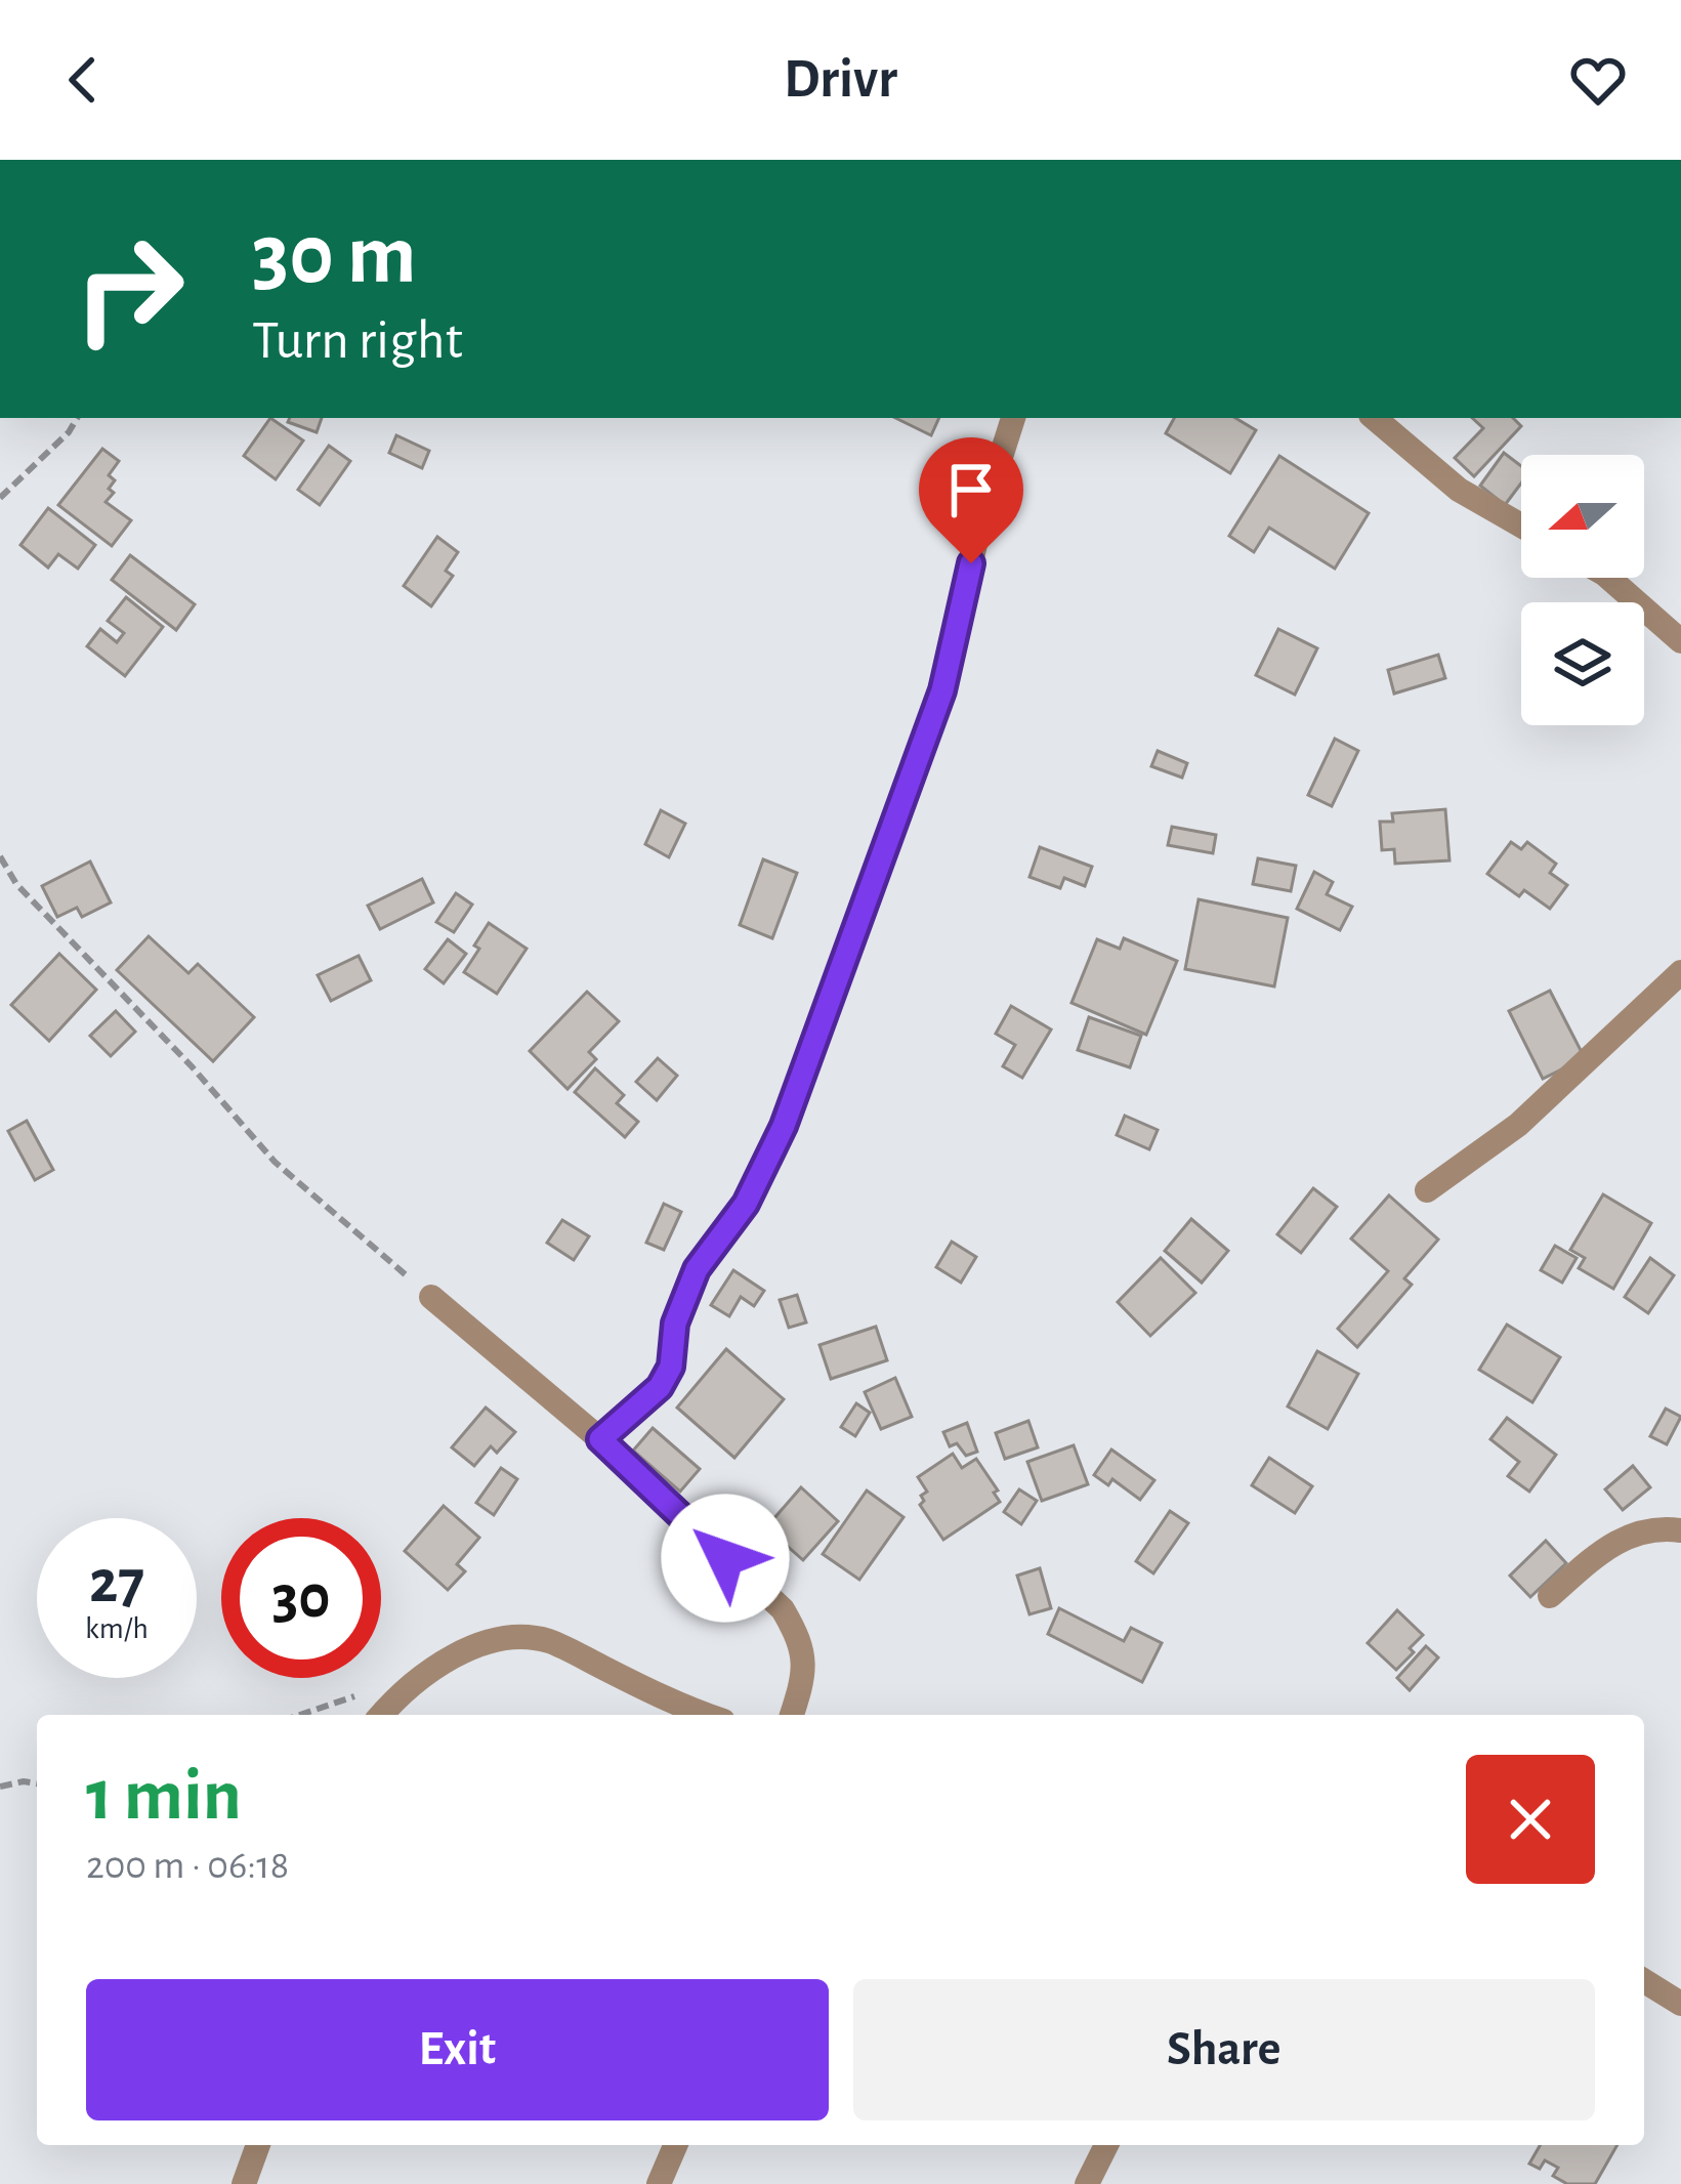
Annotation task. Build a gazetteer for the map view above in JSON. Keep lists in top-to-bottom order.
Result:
{
  "north": "left",
  "page": {
    "header": "Drivr",
    "turn": ["30 m", "Turn right"],
    "speed": "27 km/h",
    "limit": "30",
    "heading": ["1 min", "200 m · 06:18"],
    "buttons": ["Exit", "Share"]
  }
}
